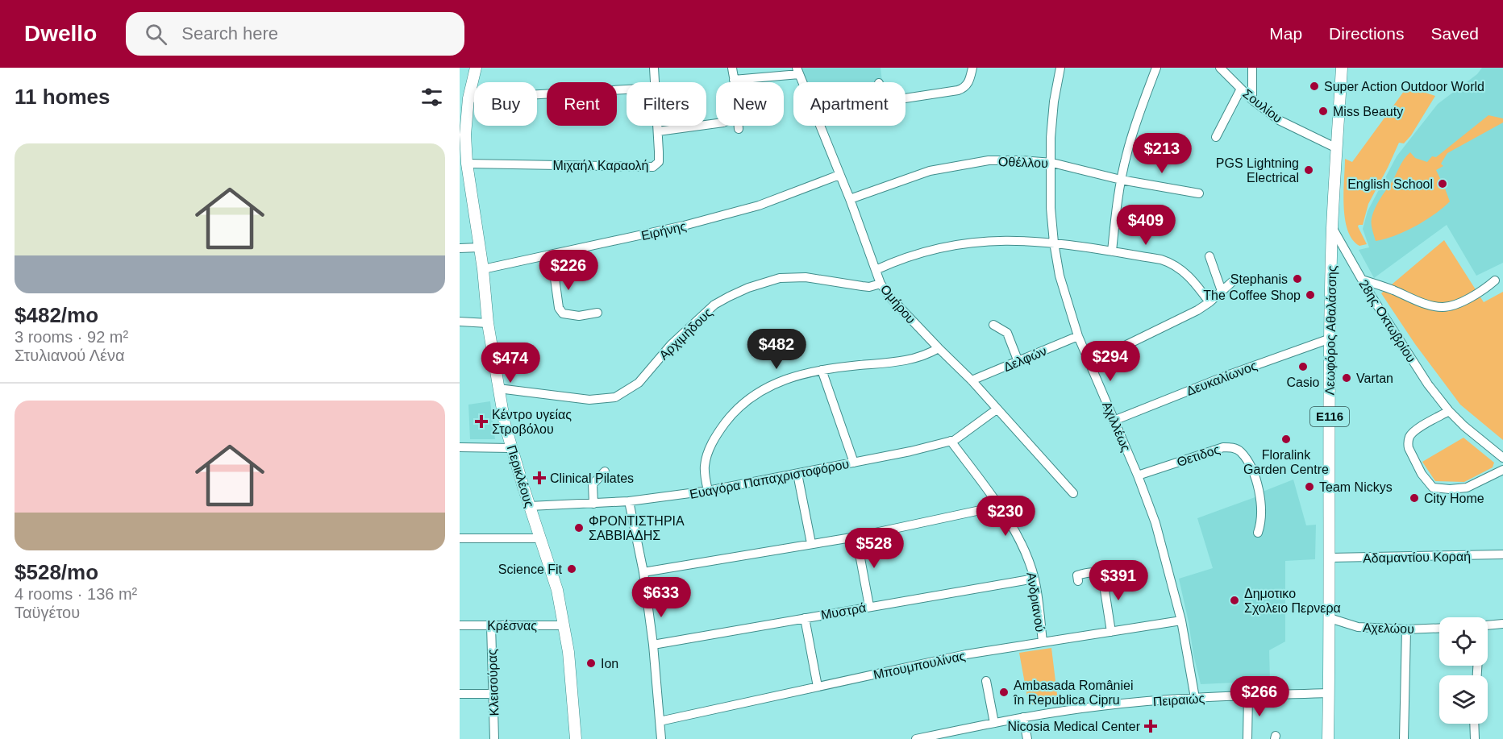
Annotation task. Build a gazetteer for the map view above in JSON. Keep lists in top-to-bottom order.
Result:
{
  "streets": {
    "main road": ["Λεωφόρος Αθαλάσσης", "E116", "Περικλέους"],
    "street": [
      "Σουλίου",
      "Οθέλλου",
      "Μιχαήλ Καραολή",
      "Ειρήνης",
      "Ομήρου",
      "28ης Οκτωβρίου",
      "Αρχιμήδους",
      "Δελφών",
      "Δευκαλίωνος",
      "Αχιλλέως",
      "Θετιδος",
      "Ευαγόρα Παπαχριστοφόρου",
      "Αδαμαντίου Κοραή",
      "Ανδριανού",
      "Μυστρά",
      "Κρέσνας",
      "Αχελώου",
      "Μπουμπουλίνας",
      "Κλεισούρας",
      "Πειραιώς"
    ]
  },
  "crossings": [
    ["Σουλίου", "Λεωφόρος Αθαλάσσης"],
    ["Οθέλλου", "Ομήρου"],
    ["Οθέλλου", "Αχιλλέως"],
    ["Μιχαήλ Καραολή", "Περικλέους"],
    ["Ειρήνης", "Ομήρου"],
    ["Ειρήνης", "Περικλέους"],
    ["Ομήρου", "Αρχιμήδους"],
    ["Ομήρου", "Δελφών"],
    ["Ομήρου", "Ευαγόρα Παπαχριστοφόρου"],
    ["28ης Οκτωβρίου", "Λεωφόρος Αθαλάσσης"],
    ["Λεωφόρος Αθαλάσσης", "Δευκαλίωνος"],
    ["Λεωφόρος Αθαλάσσης", "Αδαμαντίου Κοραή"],
    ["Λεωφόρος Αθαλάσσης", "Αχελώου"],
    ["Λεωφόρος Αθαλάσσης", "Πειραιώς"],
    ["Αρχιμήδους", "Περικλέους"],
    ["Δελφών", "Αχιλλέως"],
    ["Δευκαλίωνος", "Αχιλλέως"],
    ["Αχιλλέως", "Θετιδος"],
    ["Αχιλλέως", "Μπουμπουλίνας"],
    ["Αχιλλέως", "Πειραιώς"],
    ["Περικλέους", "Ευαγόρα Παπαχριστοφόρου"],
    ["Περικλέους", "Κρέσνας"],
    ["Ευαγόρα Παπαχριστοφόρου", "Ανδριανού"],
    ["Ανδριανού", "Μυστρά"],
    ["Ανδριανού", "Μπουμπουλίνας"],
    ["Κρέσνας", "Κλεισούρας"]
  ],
  "places": {
    "other": [
      "Super Action Outdoor World",
      "Miss Beauty",
      "PGS Lightning Electrical",
      "English School",
      "Stephanis",
      "The Coffee Shop",
      "Casio",
      "Vartan",
      "Floralink Garden Centre",
      "Team Nickys",
      "City Home",
      "ΦΡΟΝΤΙΣΤΗΡΙΑ ΣΑΒΒΙΑΔΗΣ",
      "Science Fit",
      "Δημοτικο Σχολειο Περνερα",
      "Ion",
      "Ambasada României în Republica Cipru"
    ],
    "health": ["Κέντρο υγείας Στροβόλου", "Clinical Pilates", "Nicosia Medical Center"]
  },
  "page": {
    "header": "Dwello",
    "search": "Search here",
    "nav": ["Map", "Directions", "Saved"],
    "heading": "11 homes",
    "chip": [
      "Buy",
      "Rent",
      "Filters",
      "New",
      "Apartment"
    ],
    "list": [
      {
        "name": "$482/mo",
        "note": "3 rooms · 92 m² · Στυλιανού Λένα"
      },
      {
        "name": "$528/mo",
        "note": "4 rooms · 136 m² · Ταϋγέτου"
      }
    ],
    "price": [
      "$213",
      "$409",
      "$226",
      "$482",
      "$294",
      "$474",
      "$230",
      "$528",
      "$391",
      "$633",
      "$266"
    ]
  }
}
